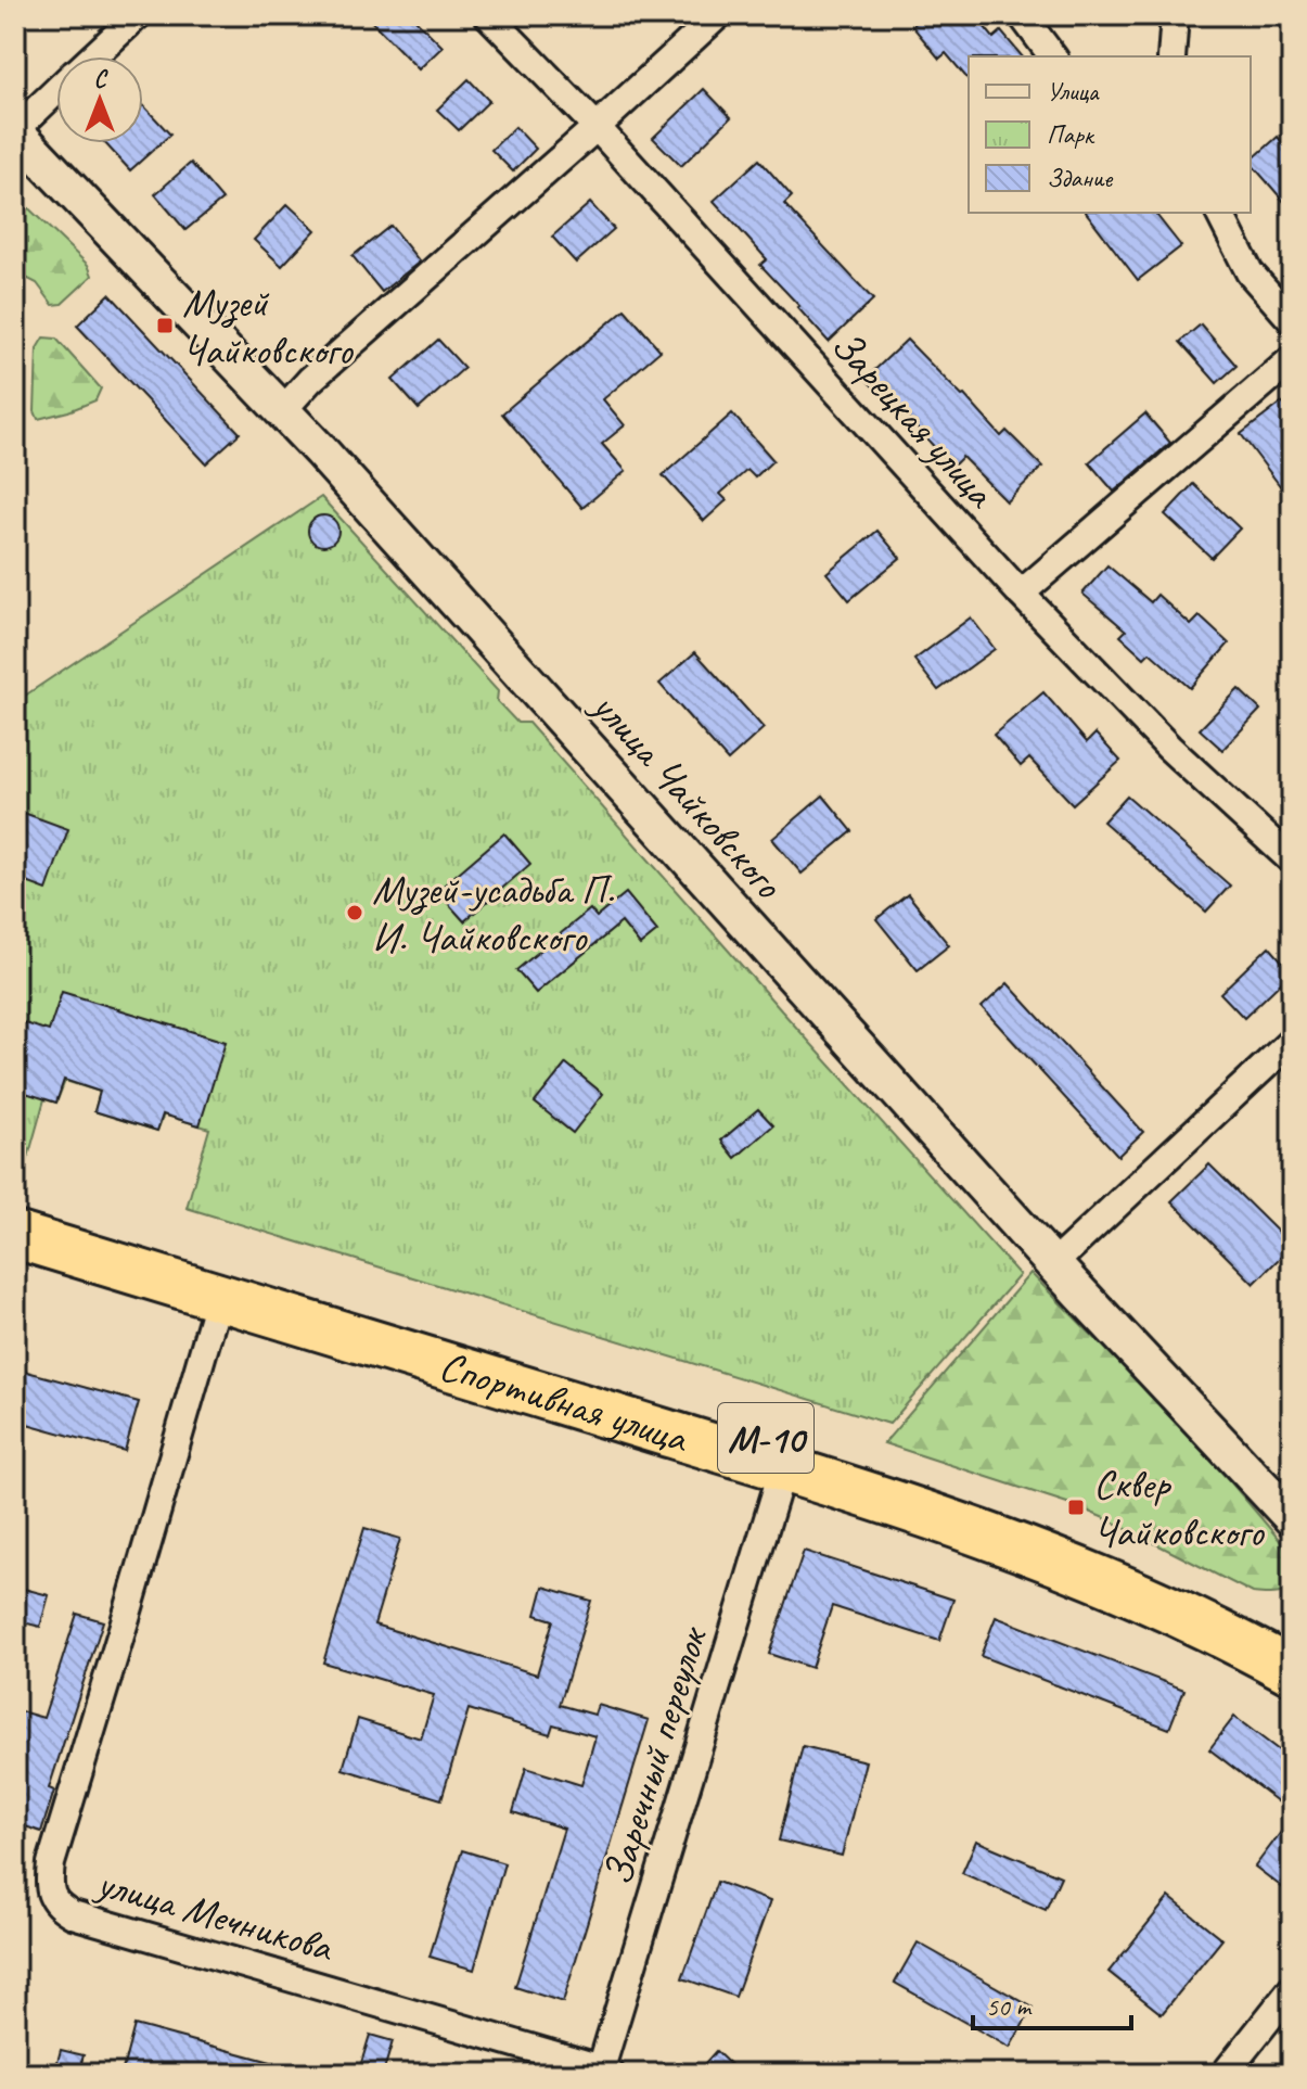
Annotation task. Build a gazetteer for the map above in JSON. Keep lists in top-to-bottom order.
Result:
{
  "streets": {
    "highway": ["Спортивная улица", "М-10"],
    "street": [
      "Зарецкая улица",
      "улица Чайковского",
      "Заречный переулок",
      "улица Мечникова"
    ]
  },
  "crossings": [
    ["Спортивная улица", "Заречный переулок"],
    ["Спортивная улица", "улица Мечникова"],
    ["Заречный переулок", "улица Мечникова"]
  ],
  "places": {
    "transit": ["Музей Чайковского", "Сквер Чайковского"],
    "other": ["Музей-усадьба П. И. Чайковского"]
  },
  "legend": ["Улица", "Парк", "Здание"],
  "scale_bar": "50 m",
  "north": "top"
}
